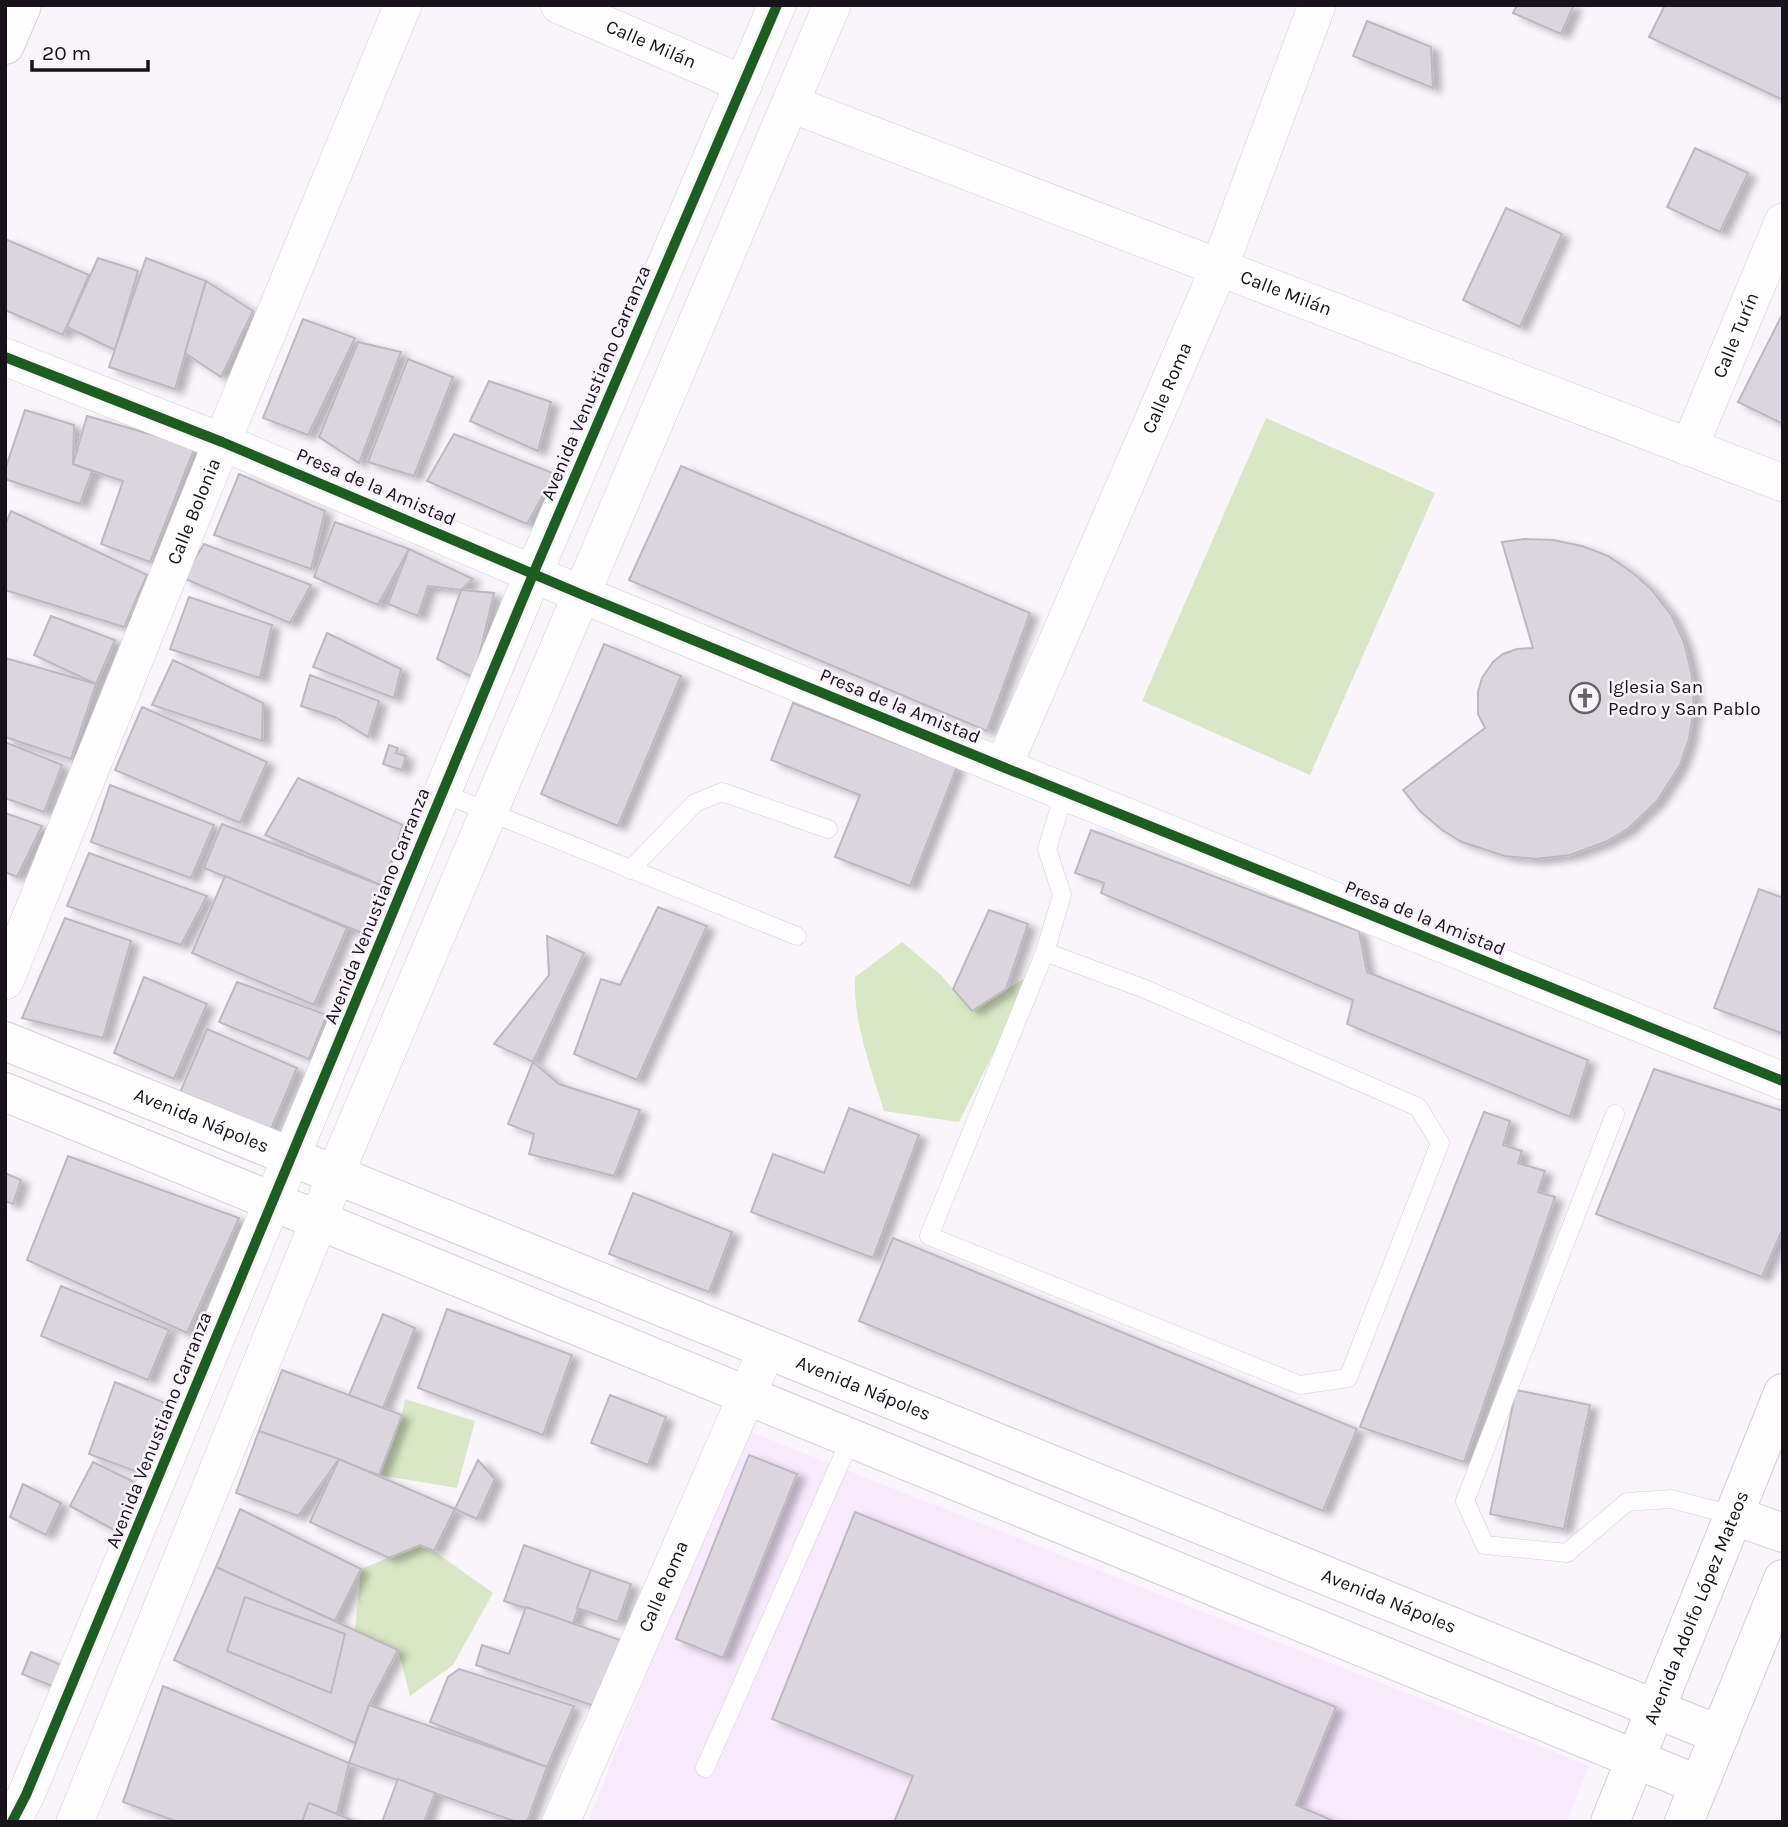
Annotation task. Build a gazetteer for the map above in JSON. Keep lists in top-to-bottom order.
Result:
{
  "streets": {
    "main road": ["Avenida Nápoles", "Avenida Adolfo López Mateos"],
    "street": [
      "Calle Milán",
      "Calle Turín",
      "Avenida Venustiano Carranza",
      "Calle Roma",
      "Presa de la Amistad",
      "Calle Bolonia"
    ]
  },
  "crossings": [
    ["Calle Milán", "Calle Turín"],
    ["Calle Milán", "Avenida Venustiano Carranza"],
    ["Calle Milán", "Calle Roma"],
    ["Avenida Venustiano Carranza", "Presa de la Amistad"],
    ["Avenida Venustiano Carranza", "Avenida Nápoles"],
    ["Calle Roma", "Presa de la Amistad"],
    ["Calle Roma", "Avenida Nápoles"],
    ["Presa de la Amistad", "Calle Bolonia"],
    ["Avenida Nápoles", "Avenida Adolfo López Mateos"]
  ],
  "places": {
    "church": ["Iglesia San Pedro y San Pablo"]
  },
  "scale_bar": "20 m"
}
